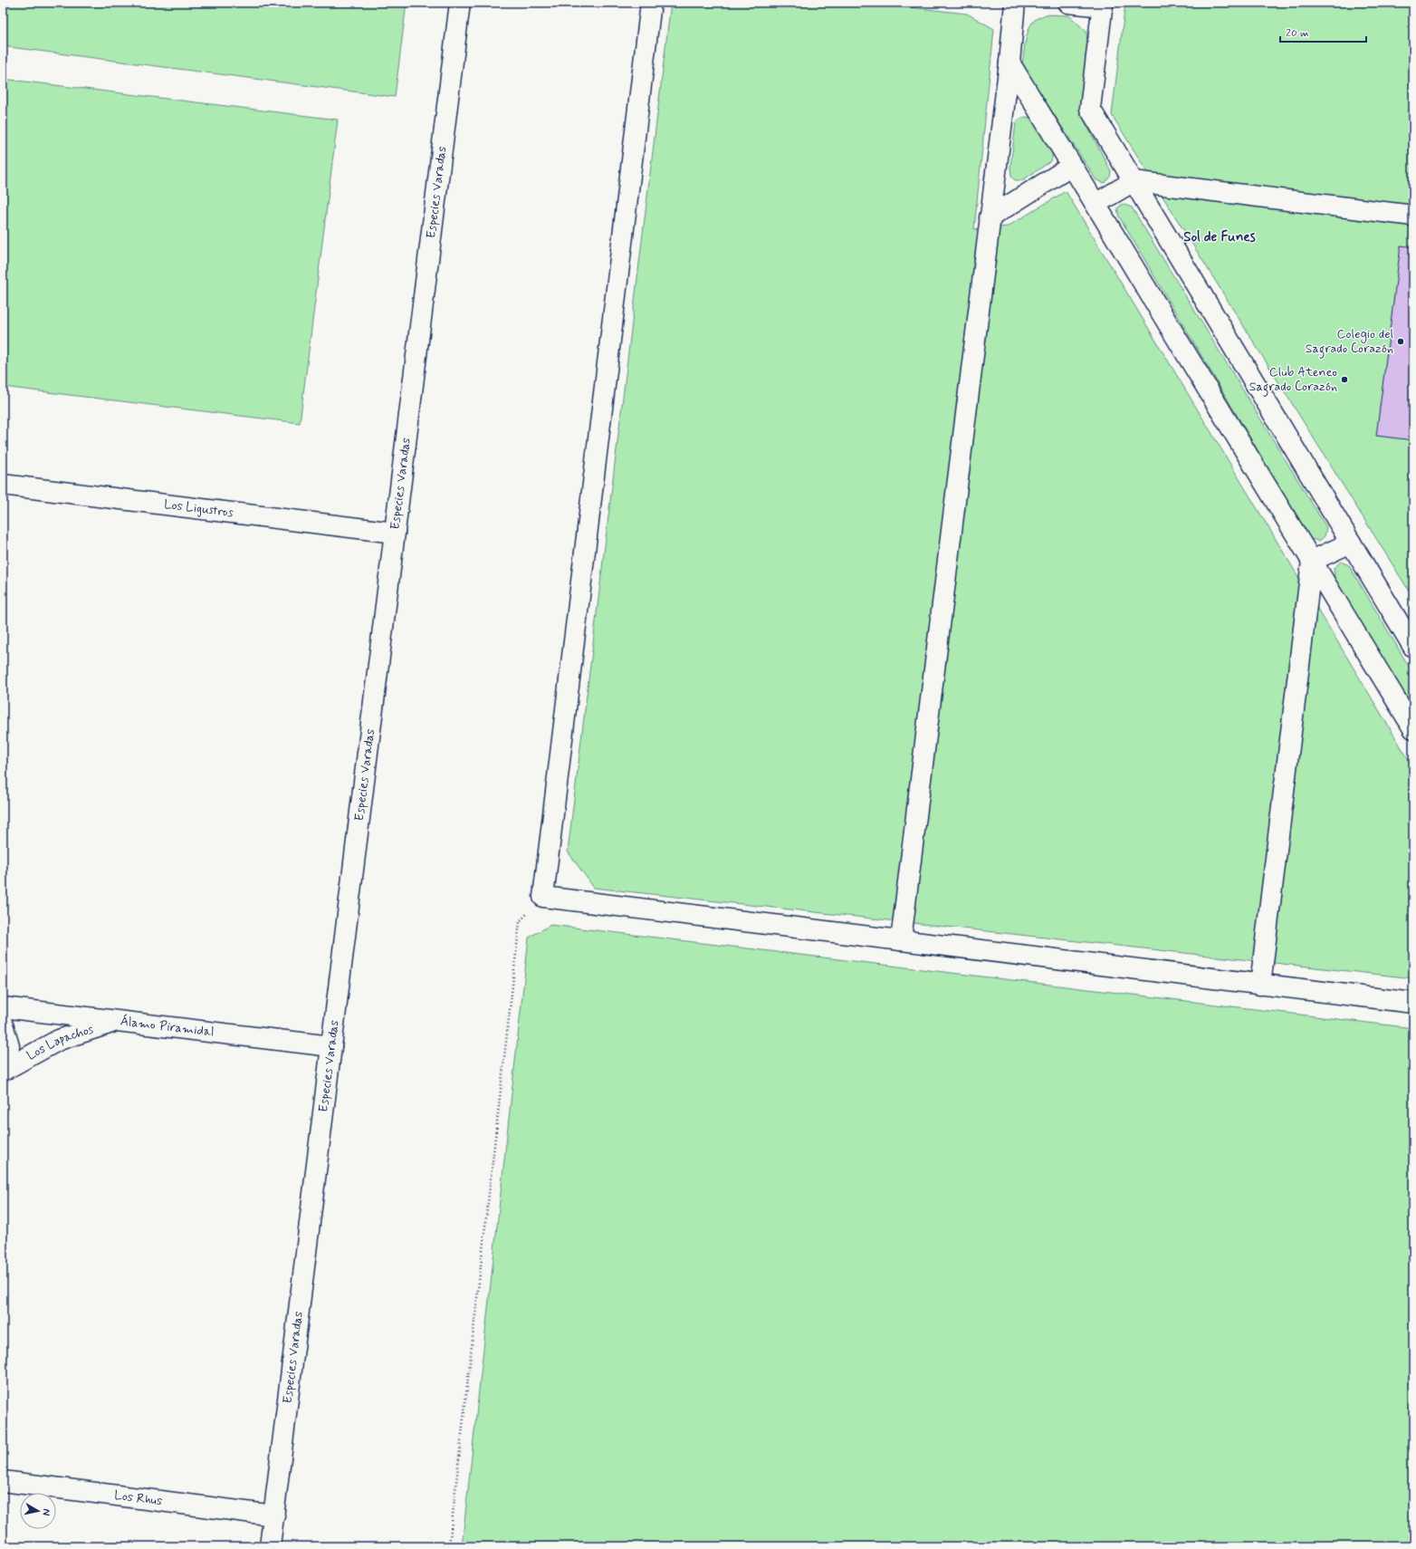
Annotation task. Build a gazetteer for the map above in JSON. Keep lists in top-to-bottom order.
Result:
{
  "streets": {
    "street": [
      "Especies Varadas",
      "Los Ligustros",
      "Álamo Piramidal",
      "Los Lapachos",
      "Los Rhus"
    ]
  },
  "crossings": [
    ["Especies Varadas", "Los Ligustros"],
    ["Especies Varadas", "Álamo Piramidal"],
    ["Especies Varadas", "Los Rhus"],
    ["Álamo Piramidal", "Los Lapachos"]
  ],
  "districts": ["Sol de Funes"],
  "places": ["Colegio del Sagrado Corazón", "Club Ateneo Sagrado Corazón"],
  "scale_bar": "20 m",
  "north": "right"
}
